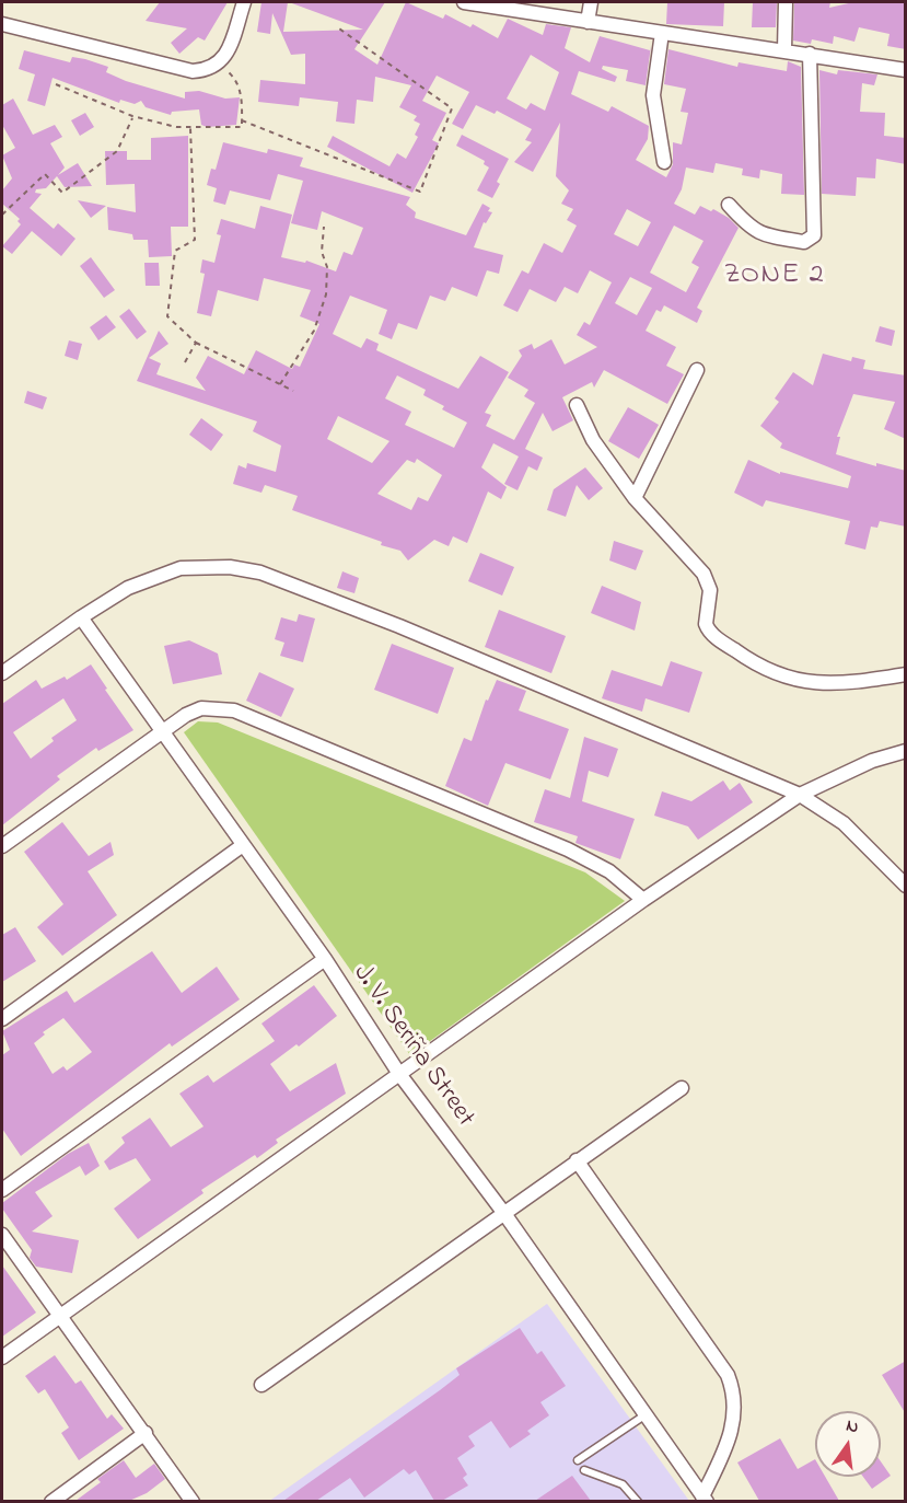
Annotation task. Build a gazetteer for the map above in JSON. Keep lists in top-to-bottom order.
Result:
{
  "streets": {
    "street": ["J. V. Seriña Street"]
  },
  "districts": ["ZONE 2"],
  "north": "top"
}
